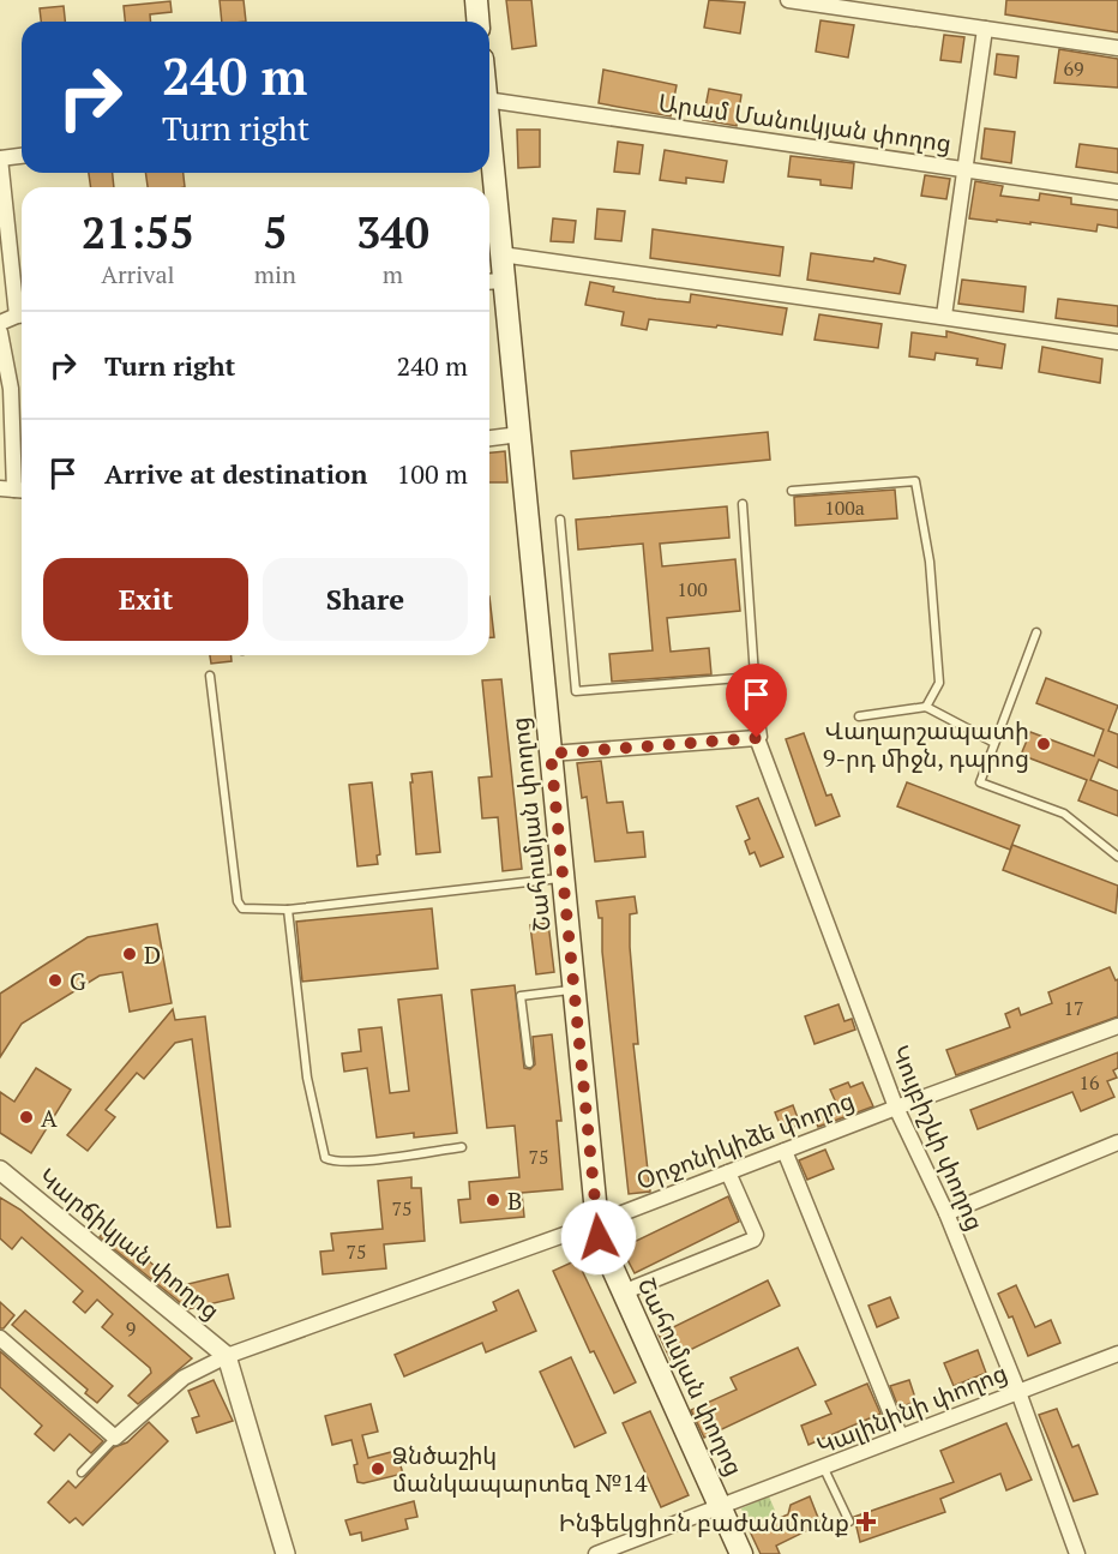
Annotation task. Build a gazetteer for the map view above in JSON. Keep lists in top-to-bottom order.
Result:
{
  "streets": {
    "main road": ["Շահումյան փողոց"],
    "street": [
      "Արամ Մանուկյան փողոց",
      "Կույբիշևի փողոց",
      "Օրջոնիկիձե փողոց",
      "Կարճիկյան փողոց",
      "Կալինինի փողոց"
    ]
  },
  "crossings": [
    ["Շահումյան փողոց", "Օրջոնիկիձե փողոց"],
    ["Շահումյան փողոց", "Կալինինի փողոց"],
    ["Կույբիշևի փողոց", "Օրջոնիկիձե փողոց"],
    ["Կույբիշևի փողոց", "Կալինինի փողոց"],
    ["Օրջոնիկիձե փողոց", "Կարճիկյան փողոց"]
  ],
  "places": {
    "other": [
      "Վաղարշապատի 9-րդ միջն, դպրոց",
      "D",
      "G",
      "A",
      "B",
      "Ձնծաշիկ մանկապարտեզ №14"
    ],
    "health": ["Ինֆեկցիոն բաժանմունք"]
  },
  "house_numbers": [
    "69",
    "100a",
    "100",
    "17",
    "16",
    "75",
    "75",
    "75",
    "9"
  ],
  "page": {
    "turn": ["240 m", "Turn right"],
    "eta": [
      "21:55",
      "Arrival",
      "5",
      "min",
      "340",
      "m"
    ],
    "list": [
      {
        "name": "Turn right",
        "value": "240 m"
      },
      {
        "name": "Arrive at destination",
        "value": "100 m"
      }
    ],
    "buttons": ["Exit", "Share"]
  }
}
